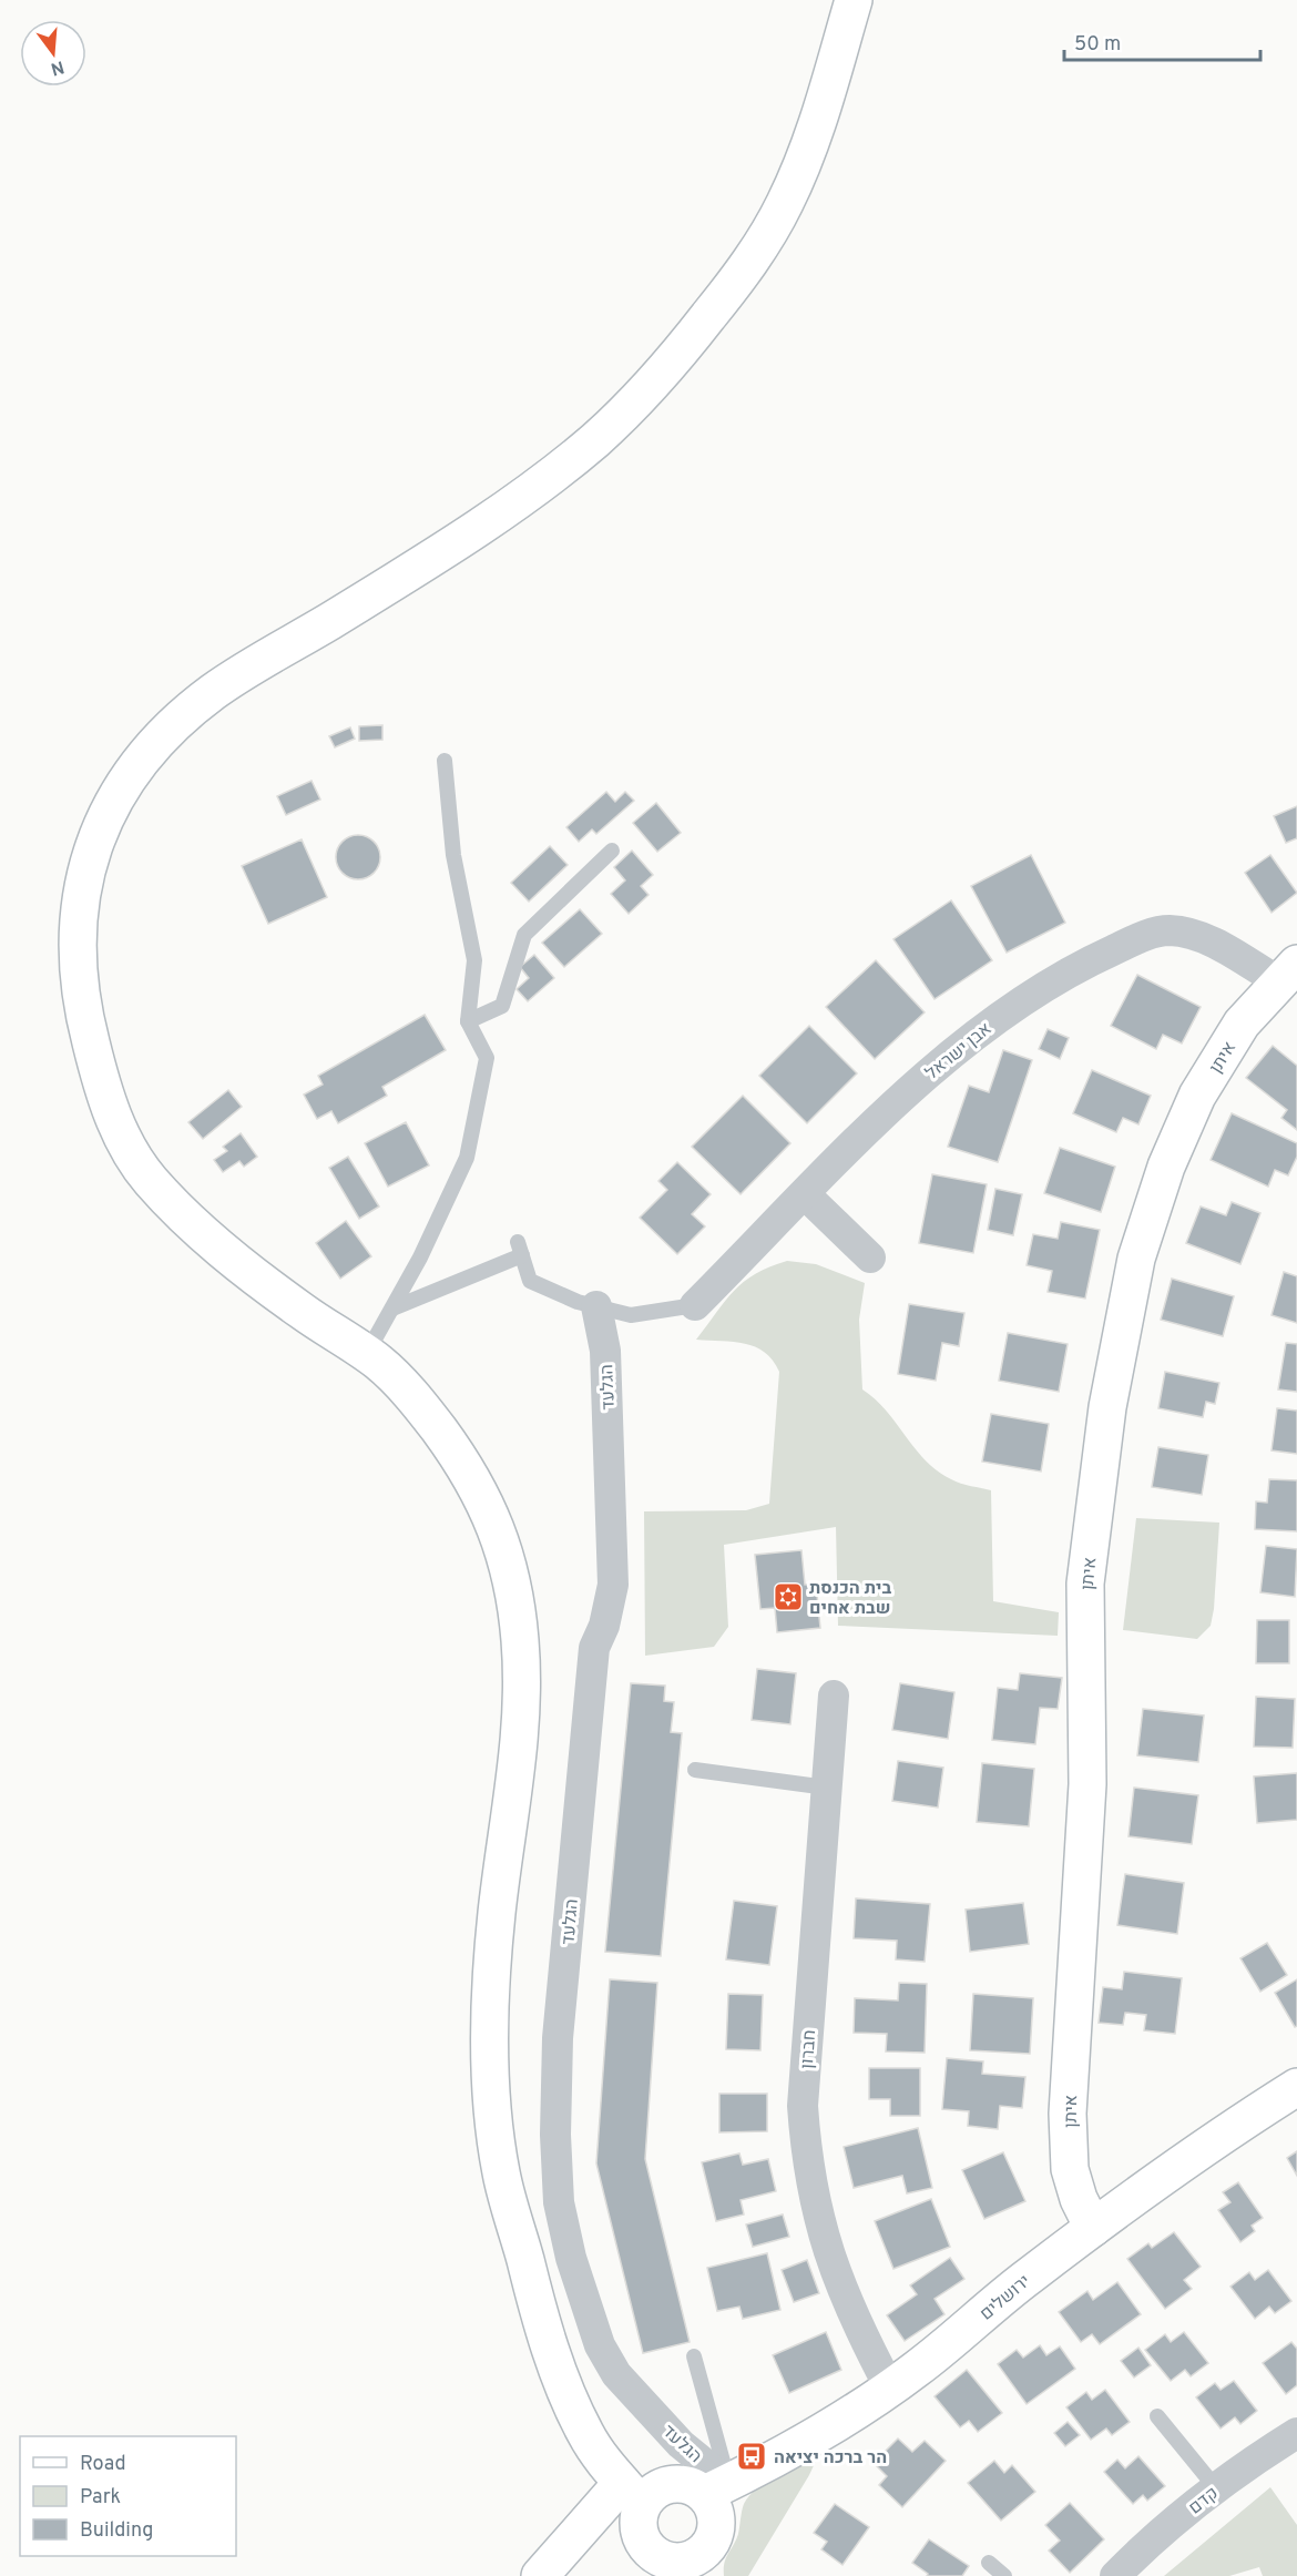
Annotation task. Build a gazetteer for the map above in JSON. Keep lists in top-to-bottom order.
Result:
{
  "streets": {
    "street": [
      "אבן ישראל",
      "איתן",
      "הגלעד",
      "חברון",
      "ירושלים",
      "קדם"
    ]
  },
  "crossings": [
    ["אבן ישראל", "איתן"],
    ["איתן", "ירושלים"],
    ["הגלעד", "ירושלים"],
    ["חברון", "ירושלים"]
  ],
  "places": {
    "synagogue": ["בית הכנסת שבת אחים"],
    "bus stop": ["הר ברכה יציאה"]
  },
  "legend": ["Road", "Park", "Building"],
  "scale_bar": "50 m",
  "north": "bottom"
}
